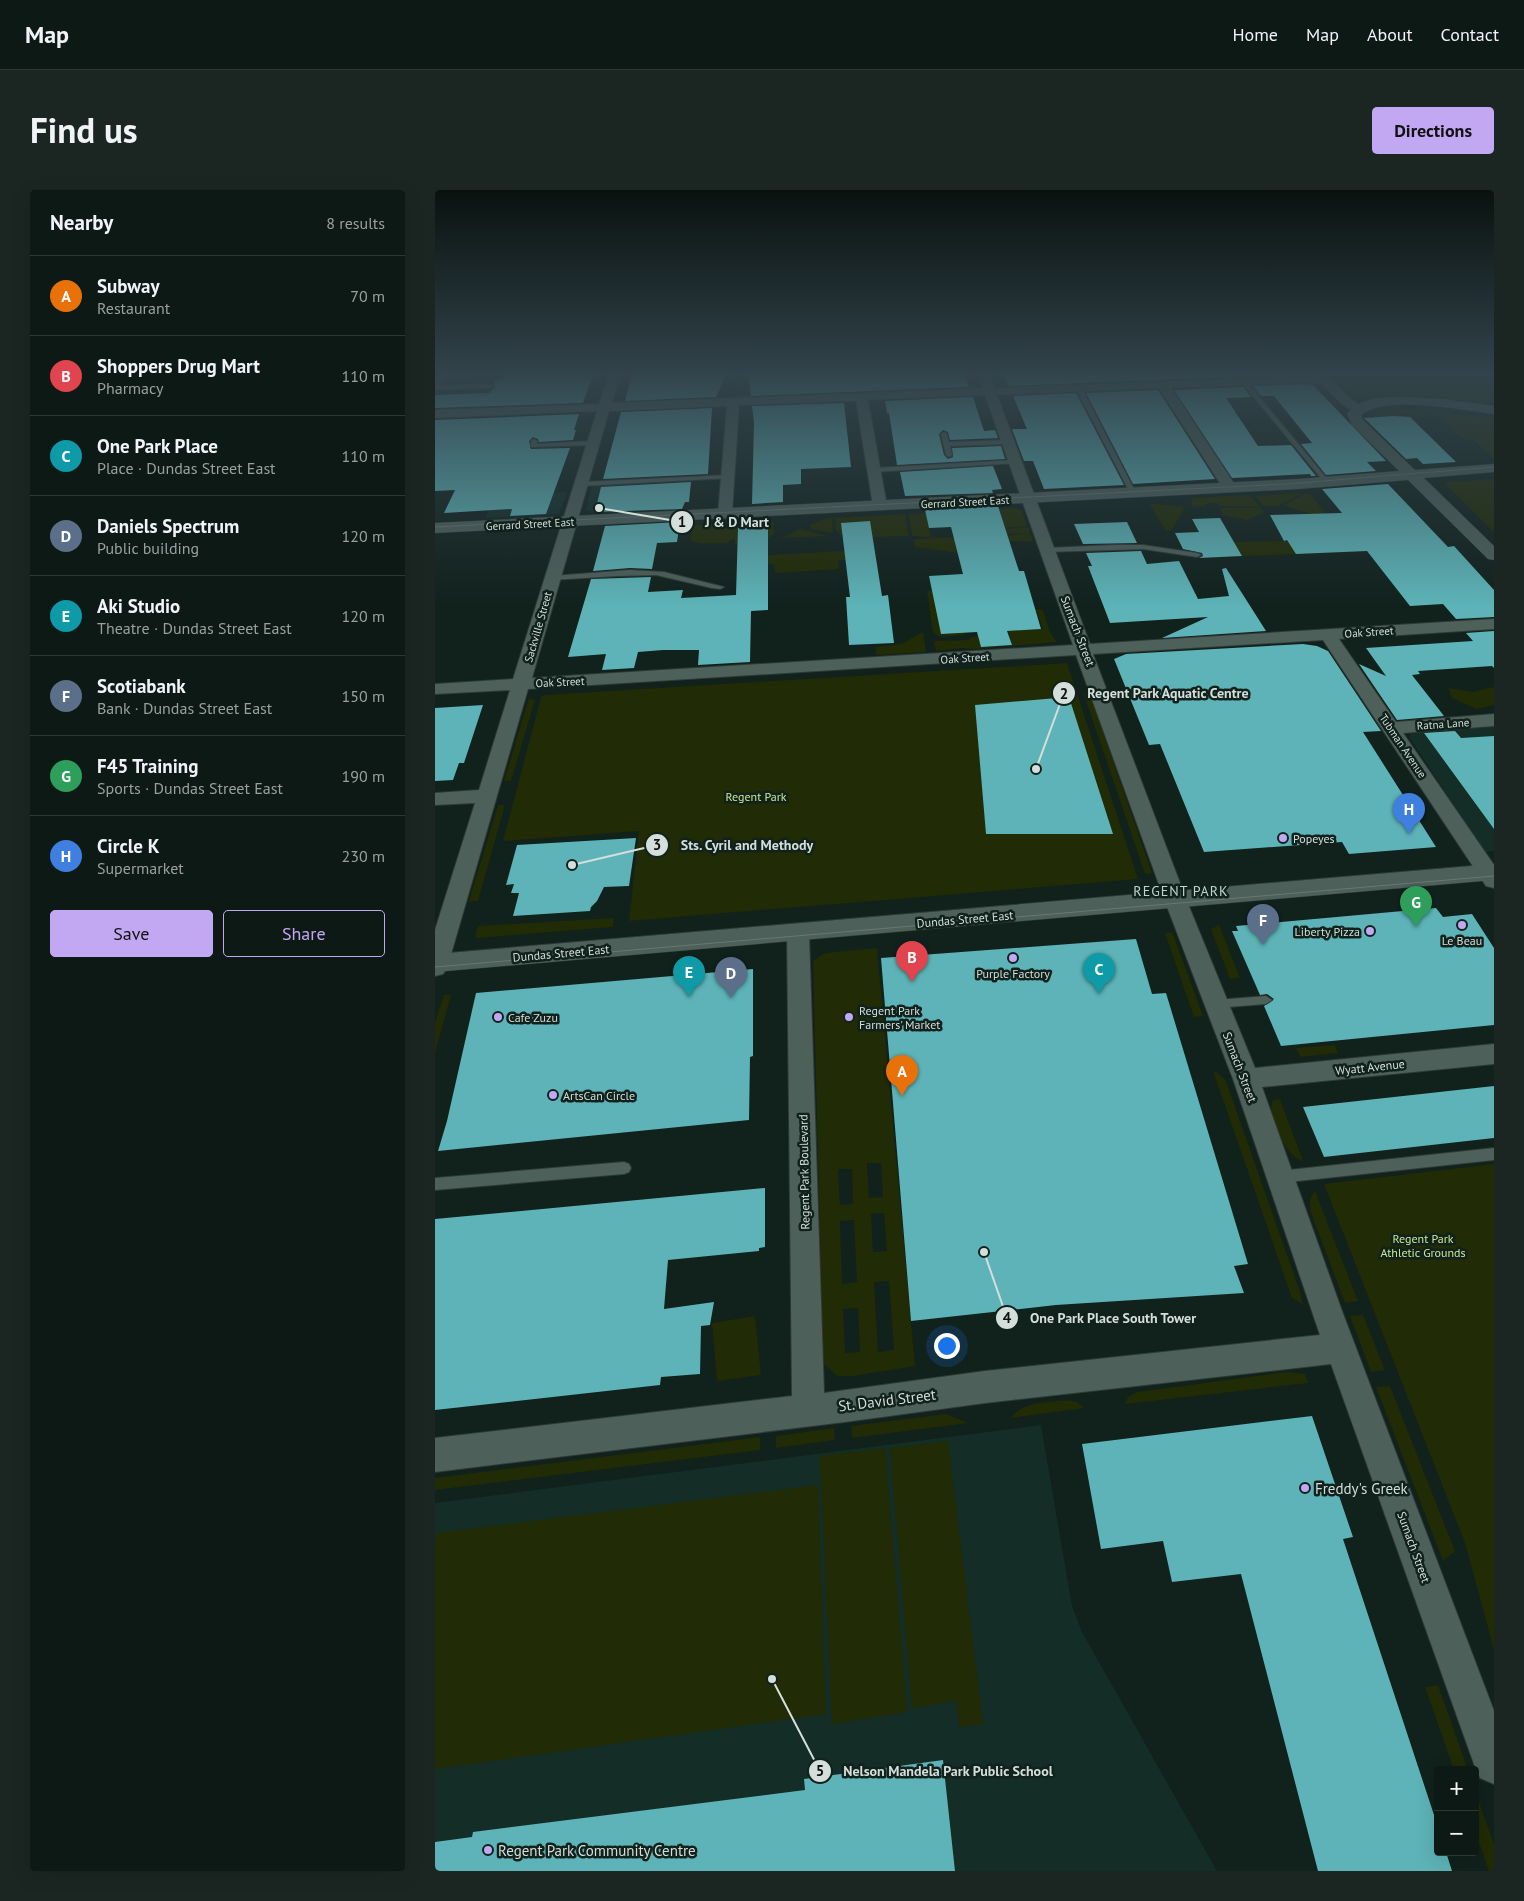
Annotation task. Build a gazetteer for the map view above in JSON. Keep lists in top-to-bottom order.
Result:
{
  "streets": {
    "main road": ["Gerrard Street East", "Dundas Street East"],
    "street": [
      "Sackville Street",
      "Sumach Street",
      "Oak Street",
      "Ratna Lane",
      "Tubman Avenue",
      "Wyatt Avenue",
      "Regent Park Boulevard",
      "St. David Street"
    ]
  },
  "crossings": [
    ["Gerrard Street East", "Sackville Street"],
    ["Gerrard Street East", "Sumach Street"],
    ["Sackville Street", "Oak Street"],
    ["Sackville Street", "Dundas Street East"],
    ["Sumach Street", "Oak Street"],
    ["Sumach Street", "Dundas Street East"],
    ["Sumach Street", "Wyatt Avenue"],
    ["Sumach Street", "St. David Street"],
    ["Oak Street", "Tubman Avenue"],
    ["Ratna Lane", "Tubman Avenue"],
    ["Tubman Avenue", "Dundas Street East"],
    ["Dundas Street East", "Regent Park Boulevard"],
    ["Regent Park Boulevard", "St. David Street"]
  ],
  "districts": ["REGENT PARK"],
  "parks": ["Regent Park", "Regent Park Athletic Grounds"],
  "places": [
    "J & D Mart",
    "Regent Park Aquatic Centre",
    "Popeyes",
    "Sts. Cyril and Methody",
    "Le Beau",
    "Liberty Pizza",
    "Purple Factory",
    "Cafe Zuzu",
    "Regent Park Farmers' Market",
    "ArtsCan Circle",
    "One Park Place South Tower",
    "Freddy's Greek",
    "Nelson Mandela Park Public School",
    "Regent Park Community Centre"
  ],
  "page": {
    "header": "Map",
    "nav": [
      "Home",
      "Map",
      "About",
      "Contact"
    ],
    "title": "Find us",
    "buttons": [
      "Directions",
      ["Save", "Share"]
    ],
    "heading": ["Nearby", "8 results"],
    "list": [
      {
        "mark": "A",
        "name": "Subway",
        "note": "Restaurant",
        "value": "70 m"
      },
      {
        "mark": "B",
        "name": "Shoppers Drug Mart",
        "note": "Pharmacy",
        "value": "110 m"
      },
      {
        "mark": "C",
        "name": "One Park Place",
        "note": "Place · Dundas Street East",
        "value": "110 m"
      },
      {
        "mark": "D",
        "name": "Daniels Spectrum",
        "note": "Public building",
        "value": "120 m"
      },
      {
        "mark": "E",
        "name": "Aki Studio",
        "note": "Theatre · Dundas Street East",
        "value": "120 m"
      },
      {
        "mark": "F",
        "name": "Scotiabank",
        "note": "Bank · Dundas Street East",
        "value": "150 m"
      },
      {
        "mark": "G",
        "name": "F45 Training",
        "note": "Sports · Dundas Street East",
        "value": "190 m"
      },
      {
        "mark": "H",
        "name": "Circle K",
        "note": "Supermarket",
        "value": "230 m"
      }
    ],
    "pins": [
      "H",
      "G",
      "F",
      "B",
      "C",
      "E",
      "D",
      "A"
    ],
    "map_buttons": ["+", "−"]
  }
}
